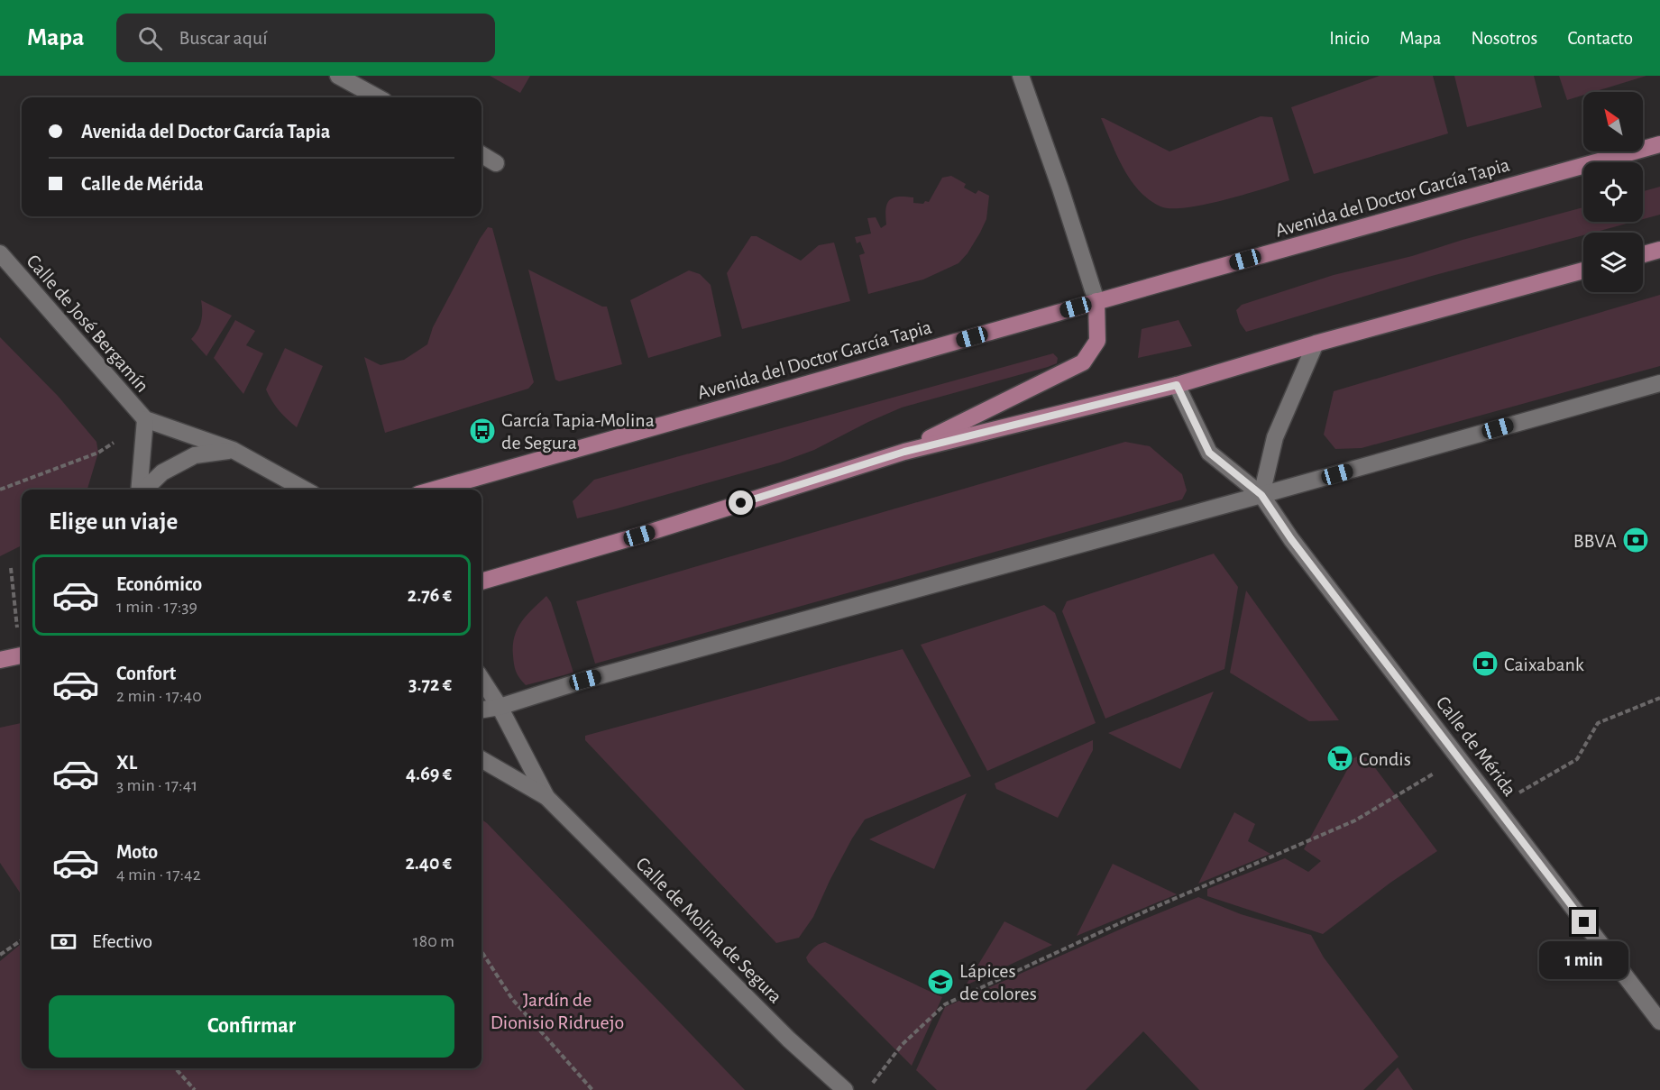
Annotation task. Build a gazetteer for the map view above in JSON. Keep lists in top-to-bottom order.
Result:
{
  "streets": {
    "main road": ["Avenida del Doctor García Tapia"],
    "street": ["Calle de José Bergamín", "Calle de Mérida", "Calle de Molina de Segura"]
  },
  "parks": ["Jardín de Dionisio Ridruejo"],
  "places": {
    "bus stop": ["García Tapia-Molina de Segura"],
    "bank": ["BBVA", "Caixabank"],
    "supermarket": ["Condis"],
    "school or university": ["Lápices de colores"]
  },
  "north": "top left",
  "page": {
    "header": "Mapa",
    "search": "Buscar aquí",
    "nav": [
      "Inicio",
      "Mapa",
      "Nosotros",
      "Contacto"
    ],
    "banner": ["Avenida del Doctor García Tapia", "Calle de Mérida"],
    "heading": "Elige un viaje",
    "list": [
      {
        "name": "Económico",
        "note": "1 min · 17:39",
        "value": "2.76 €"
      },
      {
        "name": "Confort",
        "note": "2 min · 17:40",
        "value": "3.72 €"
      },
      {
        "name": "XL",
        "note": "3 min · 17:41",
        "value": "4.69 €"
      },
      {
        "name": "Moto",
        "note": "4 min · 17:42",
        "value": "2.40 €"
      }
    ],
    "pay": ["Efectivo", "180 m"],
    "bubble": "1 min",
    "buttons": "Confirmar"
  }
}
